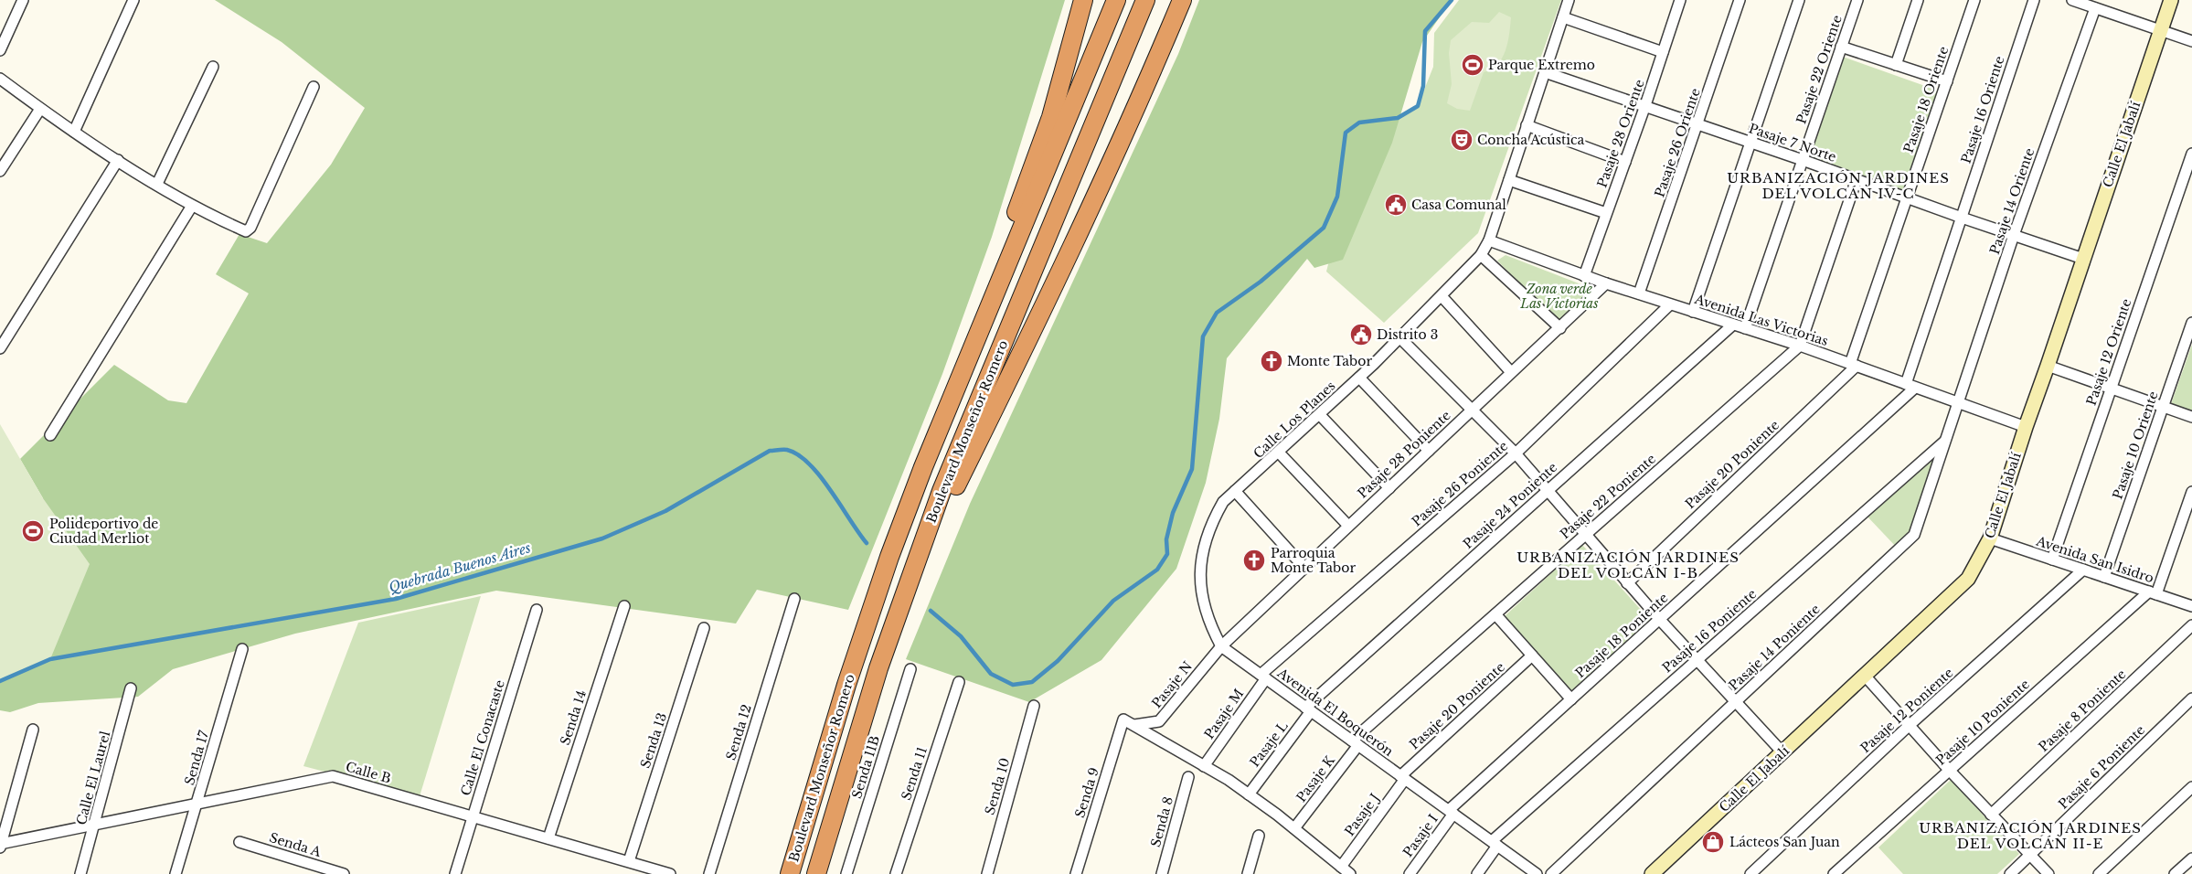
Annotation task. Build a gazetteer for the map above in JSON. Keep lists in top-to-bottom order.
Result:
{
  "streets": {
    "highway": ["Boulevard Monseñor Romero"],
    "main road": ["Calle El Jabalí"],
    "street": [
      "Pasaje 22 Oriente",
      "Pasaje 18 Oriente",
      "Pasaje 16 Oriente",
      "Pasaje 28 Oriente",
      "Pasaje 26 Oriente",
      "Pasaje 7 Norte",
      "Pasaje 14 Oriente",
      "Avenida Las Victorias",
      "Pasaje 12 Oriente",
      "Calle Los Planes",
      "Pasaje 10 Oriente",
      "Pasaje 28 Poniente",
      "Pasaje 20 Poniente",
      "Pasaje 26 Poniente",
      "Pasaje 22 Poniente",
      "Pasaje 24 Poniente",
      "Avenida San Isidro",
      "Pasaje 16 Poniente",
      "Pasaje 18 Poniente",
      "Pasaje 14 Poniente",
      "Pasaje N",
      "Pasaje 12 Poniente",
      "Pasaje 8 Poniente",
      "Avenida El Boquerón",
      "Pasaje M",
      "Senda 14",
      "Pasaje 10 Poniente",
      "Senda 12",
      "Calle El Conacaste",
      "Senda 13",
      "Pasaje L",
      "Senda 17",
      "Senda 11B",
      "Pasaje 6 Poniente",
      "Calle B",
      "Senda 11",
      "Calle El Laurel",
      "Pasaje K",
      "Senda 10",
      "Senda 9",
      "Pasaje J",
      "Senda 8",
      "Pasaje I",
      "Senda A"
    ]
  },
  "crossings": [
    ["Pasaje 22 Oriente", "Pasaje 7 Norte"],
    ["Pasaje 22 Oriente", "Avenida Las Victorias"],
    ["Pasaje 18 Oriente", "Pasaje 7 Norte"],
    ["Pasaje 18 Oriente", "Avenida Las Victorias"],
    ["Pasaje 18 Oriente", "Pasaje 20 Poniente"],
    ["Pasaje 16 Oriente", "Pasaje 7 Norte"],
    ["Pasaje 16 Oriente", "Avenida Las Victorias"],
    ["Pasaje 16 Oriente", "Pasaje 18 Poniente"],
    ["Pasaje 28 Oriente", "Pasaje 7 Norte"],
    ["Pasaje 28 Oriente", "Avenida Las Victorias"],
    ["Pasaje 26 Oriente", "Pasaje 7 Norte"],
    ["Pasaje 26 Oriente", "Avenida Las Victorias"],
    ["Pasaje 7 Norte", "Calle El Jabalí"],
    ["Pasaje 7 Norte", "Pasaje 14 Oriente"],
    ["Pasaje 7 Norte", "Calle Los Planes"],
    ["Calle El Jabalí", "Avenida Las Victorias"],
    ["Calle El Jabalí", "Avenida San Isidro"],
    ["Pasaje 14 Oriente", "Avenida Las Victorias"],
    ["Pasaje 14 Oriente", "Pasaje 14 Poniente"],
    ["Avenida Las Victorias", "Calle Los Planes"],
    ["Avenida Las Victorias", "Pasaje 28 Poniente"],
    ["Avenida Las Victorias", "Pasaje 20 Poniente"],
    ["Avenida Las Victorias", "Pasaje 26 Poniente"],
    ["Avenida Las Victorias", "Pasaje 22 Poniente"],
    ["Avenida Las Victorias", "Pasaje 24 Poniente"],
    ["Avenida Las Victorias", "Pasaje 18 Poniente"],
    ["Avenida Las Victorias", "Pasaje 14 Poniente"],
    ["Pasaje 12 Oriente", "Avenida San Isidro"],
    ["Calle Los Planes", "Avenida El Boquerón"],
    ["Pasaje 10 Oriente", "Avenida San Isidro"],
    ["Pasaje 28 Poniente", "Pasaje N"],
    ["Pasaje 28 Poniente", "Avenida El Boquerón"],
    ["Pasaje 20 Poniente", "Avenida El Boquerón"],
    ["Pasaje 20 Poniente", "Pasaje J"],
    ["Pasaje 26 Poniente", "Avenida El Boquerón"],
    ["Pasaje 26 Poniente", "Pasaje M"],
    ["Pasaje 22 Poniente", "Avenida El Boquerón"],
    ["Pasaje 22 Poniente", "Pasaje K"],
    ["Pasaje 24 Poniente", "Avenida El Boquerón"],
    ["Pasaje 24 Poniente", "Pasaje L"],
    ["Avenida San Isidro", "Pasaje 12 Poniente"],
    ["Avenida San Isidro", "Pasaje 10 Poniente"],
    ["Pasaje 16 Poniente", "Pasaje 14 Poniente"],
    ["Pasaje 16 Poniente", "Avenida El Boquerón"],
    ["Pasaje 18 Poniente", "Avenida El Boquerón"],
    ["Pasaje 18 Poniente", "Pasaje I"],
    ["Pasaje N", "Avenida El Boquerón"],
    ["Pasaje N", "Senda 9"],
    ["Avenida El Boquerón", "Pasaje M"],
    ["Avenida El Boquerón", "Pasaje L"],
    ["Avenida El Boquerón", "Pasaje K"],
    ["Avenida El Boquerón", "Pasaje J"],
    ["Avenida El Boquerón", "Pasaje I"],
    ["Senda 14", "Calle B"],
    ["Calle El Conacaste", "Calle B"],
    ["Senda 13", "Calle B"],
    ["Senda 17", "Calle B"],
    ["Calle B", "Calle El Laurel"]
  ],
  "districts": ["URBANIZACIÓN JARDINES DEL VOLCÁN IV-C", "URBANIZACIÓN JARDINES DEL VOLCÁN I-B", "URBANIZACIÓN JARDINES DEL VOLCÁN II-E"],
  "water": ["Quebrada Buenos Aires"],
  "parks": ["Zona verde Las Victorias"],
  "places": {
    "sports": ["Parque Extremo", "Polideportivo de Ciudad Merliot"],
    "theatre": ["Concha Acústica"],
    "public building": ["Casa Comunal", "Distrito 3"],
    "church": ["Monte Tabor", "Parroquia Monte Tabor"],
    "shop": ["Lácteos San Juan"]
  }
}
